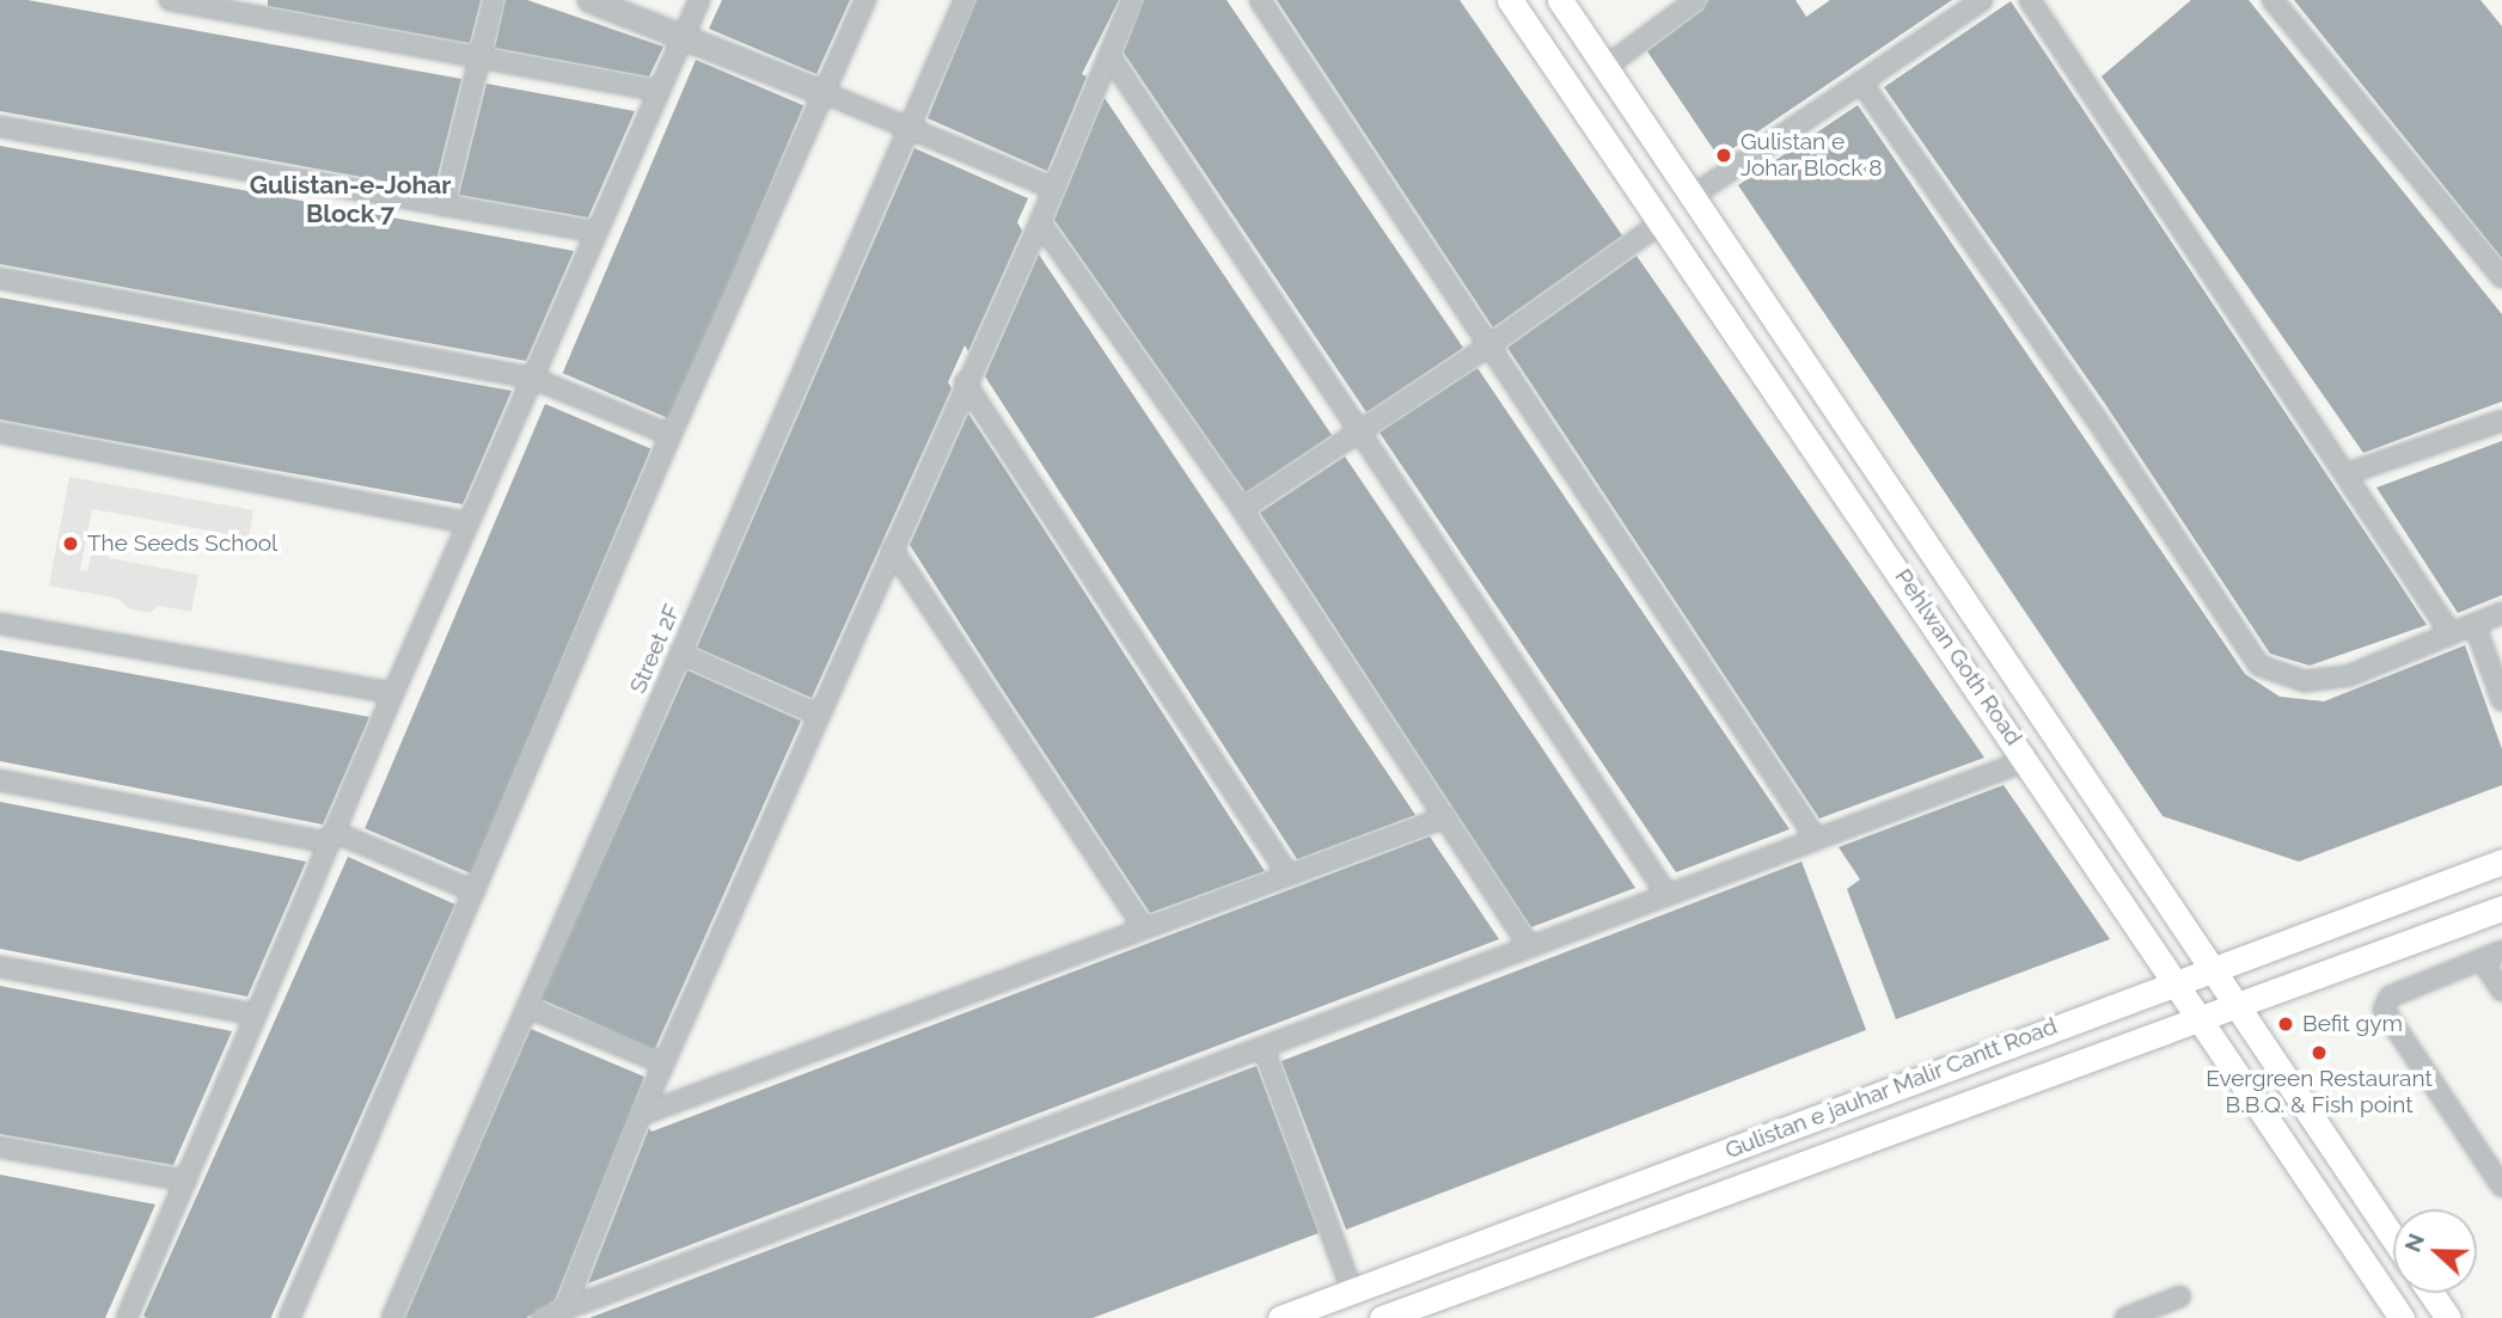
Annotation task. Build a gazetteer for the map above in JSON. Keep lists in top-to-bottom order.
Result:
{
  "streets": {
    "main road": ["Pehlwan Goth Road", "Gulistan e jauhar Malir Cantt Road"],
    "street": ["Street 2F"]
  },
  "crossings": [
    ["Pehlwan Goth Road", "Gulistan e jauhar Malir Cantt Road"]
  ],
  "districts": ["Gulistan-e-Johar Block 7"],
  "places": [
    "Gulistan e Johar Block 8",
    "The Seeds School",
    "Befit gym",
    "Evergreen Restaurant B.B.Q. & Fish point"
  ],
  "north": "left"
}
